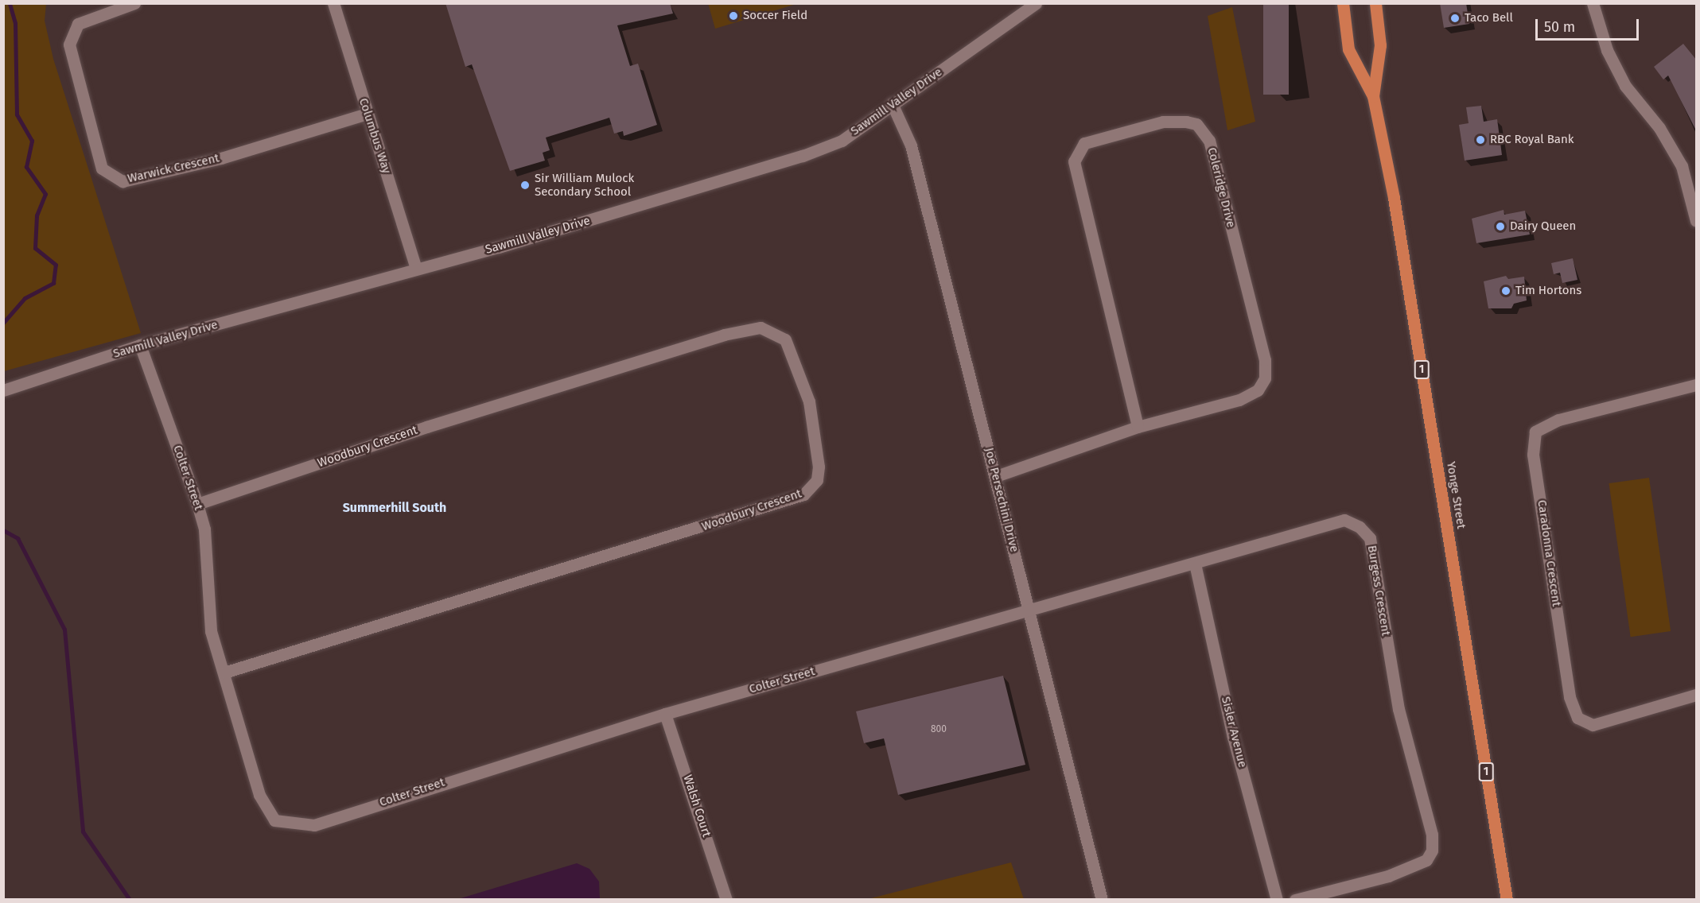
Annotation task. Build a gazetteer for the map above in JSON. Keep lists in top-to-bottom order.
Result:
{
  "streets": {
    "main road": ["1", "Yonge Street"],
    "street": [
      "Sawmill Valley Drive",
      "Columbus Way",
      "Warwick Crescent",
      "Coleridge Drive",
      "Woodbury Crescent",
      "Colter Street",
      "Joe Persechini Drive",
      "Caradonna Crescent",
      "Burgess Crescent",
      "Sisler Avenue",
      "Walsh Court"
    ]
  },
  "crossings": [
    ["Sawmill Valley Drive", "Columbus Way"],
    ["Sawmill Valley Drive", "Colter Street"],
    ["Sawmill Valley Drive", "Joe Persechini Drive"],
    ["Columbus Way", "Warwick Crescent"],
    ["Coleridge Drive", "Joe Persechini Drive"],
    ["Woodbury Crescent", "Colter Street"],
    ["Colter Street", "Joe Persechini Drive"],
    ["Colter Street", "Burgess Crescent"],
    ["Colter Street", "Walsh Court"],
    ["Joe Persechini Drive", "Burgess Crescent"],
    ["Burgess Crescent", "Sisler Avenue"]
  ],
  "districts": ["Summerhill South"],
  "places": [
    "Soccer Field",
    "Taco Bell",
    "RBC Royal Bank",
    "Sir William Mulock Secondary School",
    "Dairy Queen",
    "Tim Hortons"
  ],
  "house_numbers": ["800"],
  "scale_bar": "50 m"
}
